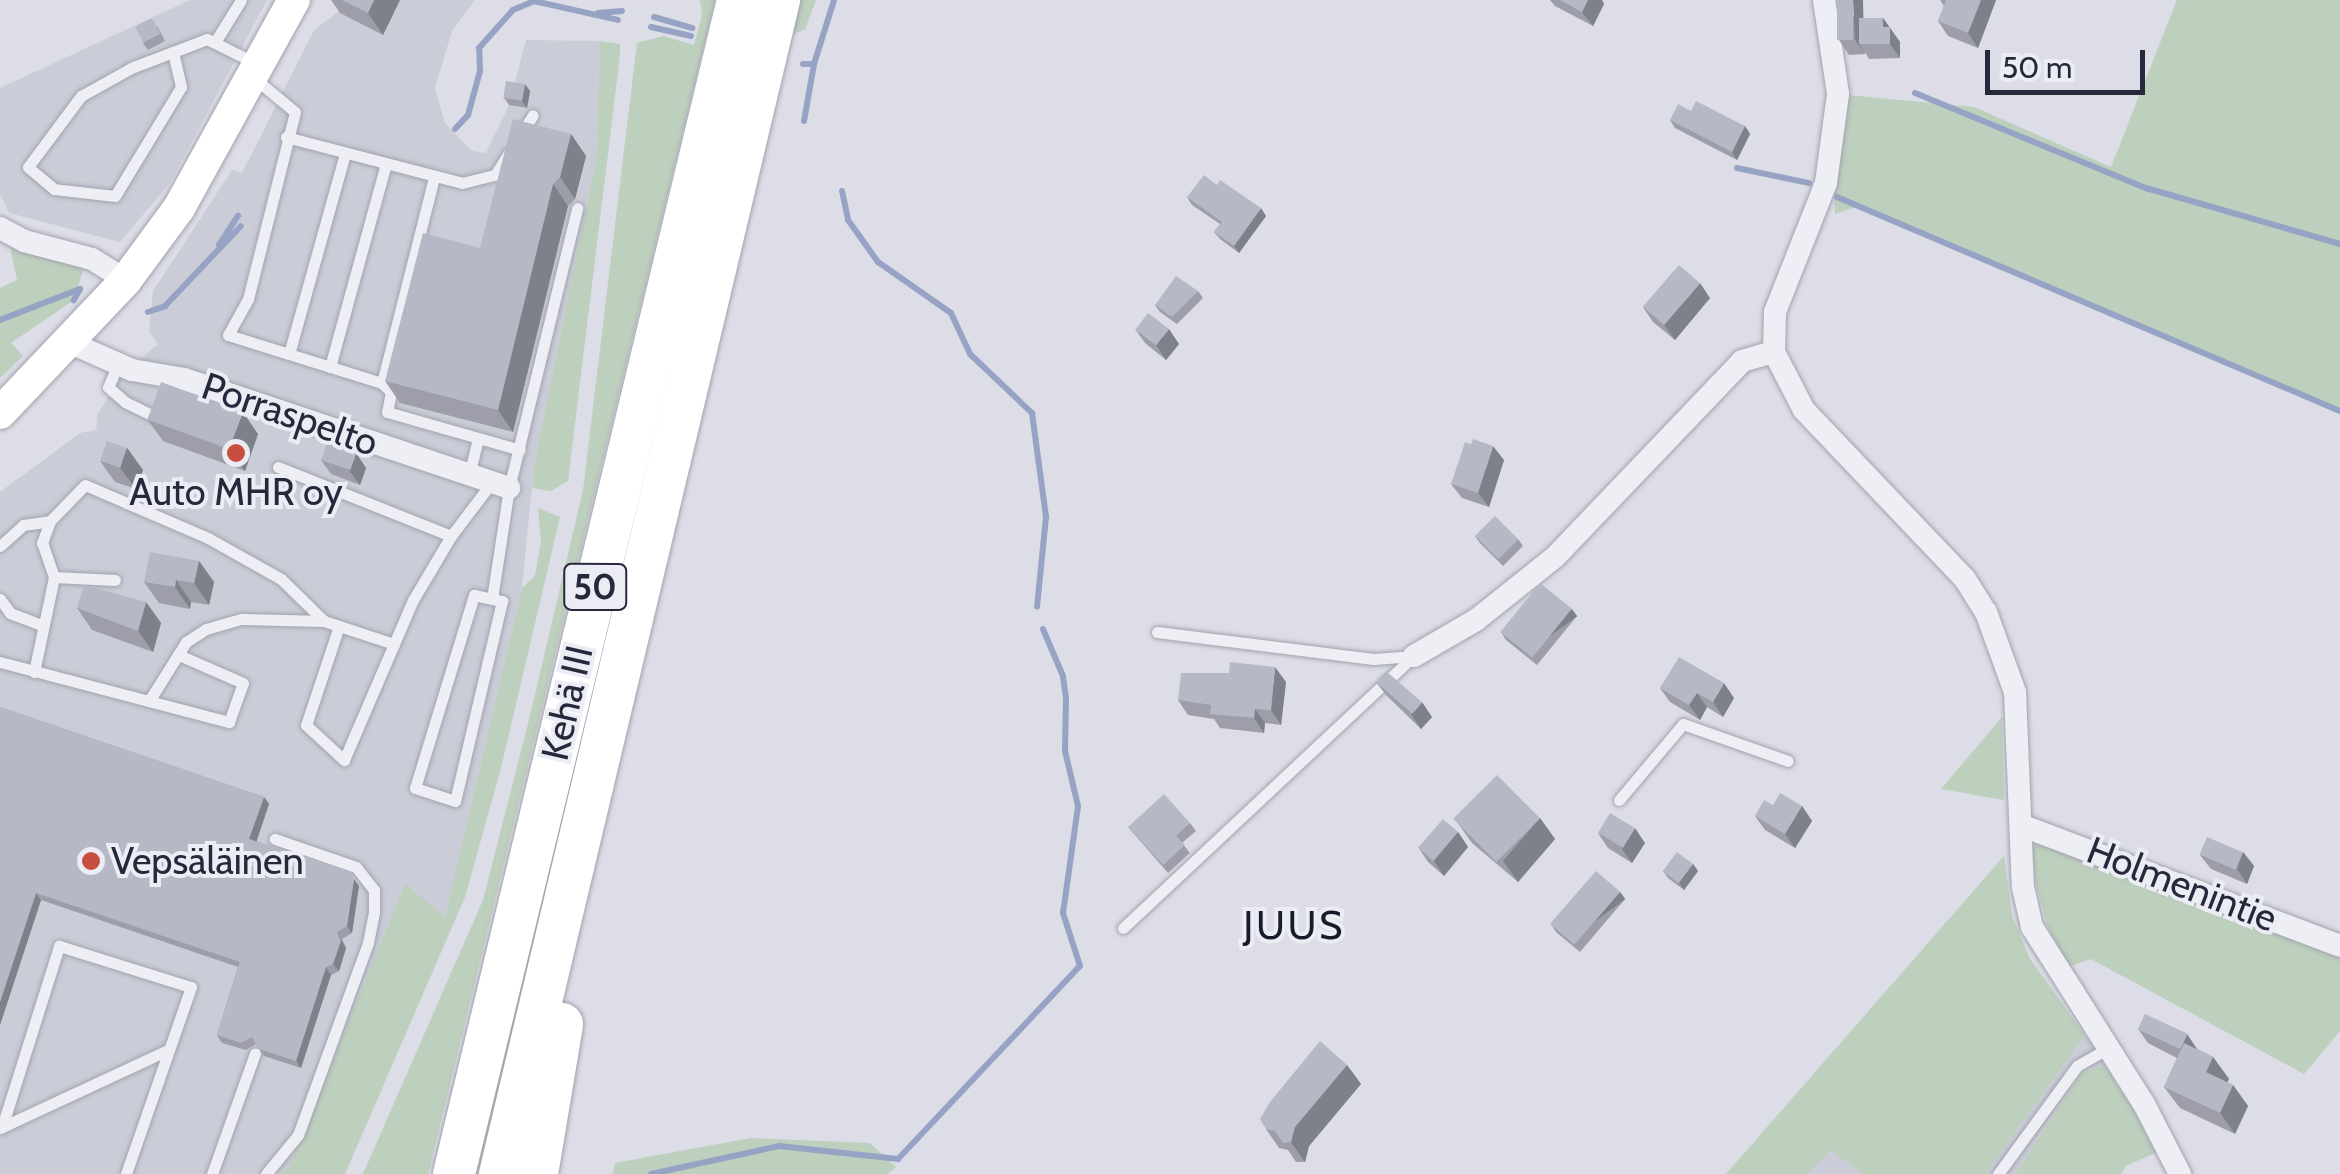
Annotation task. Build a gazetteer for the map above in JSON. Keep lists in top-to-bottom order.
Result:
{
  "streets": {
    "highway": ["50", "Kehä III"],
    "street": ["Porraspelto", "Holmenintie"]
  },
  "districts": ["JUUS"],
  "places": ["Auto MHR oy", "Vepsäläinen"],
  "scale_bar": "50 m"
}
